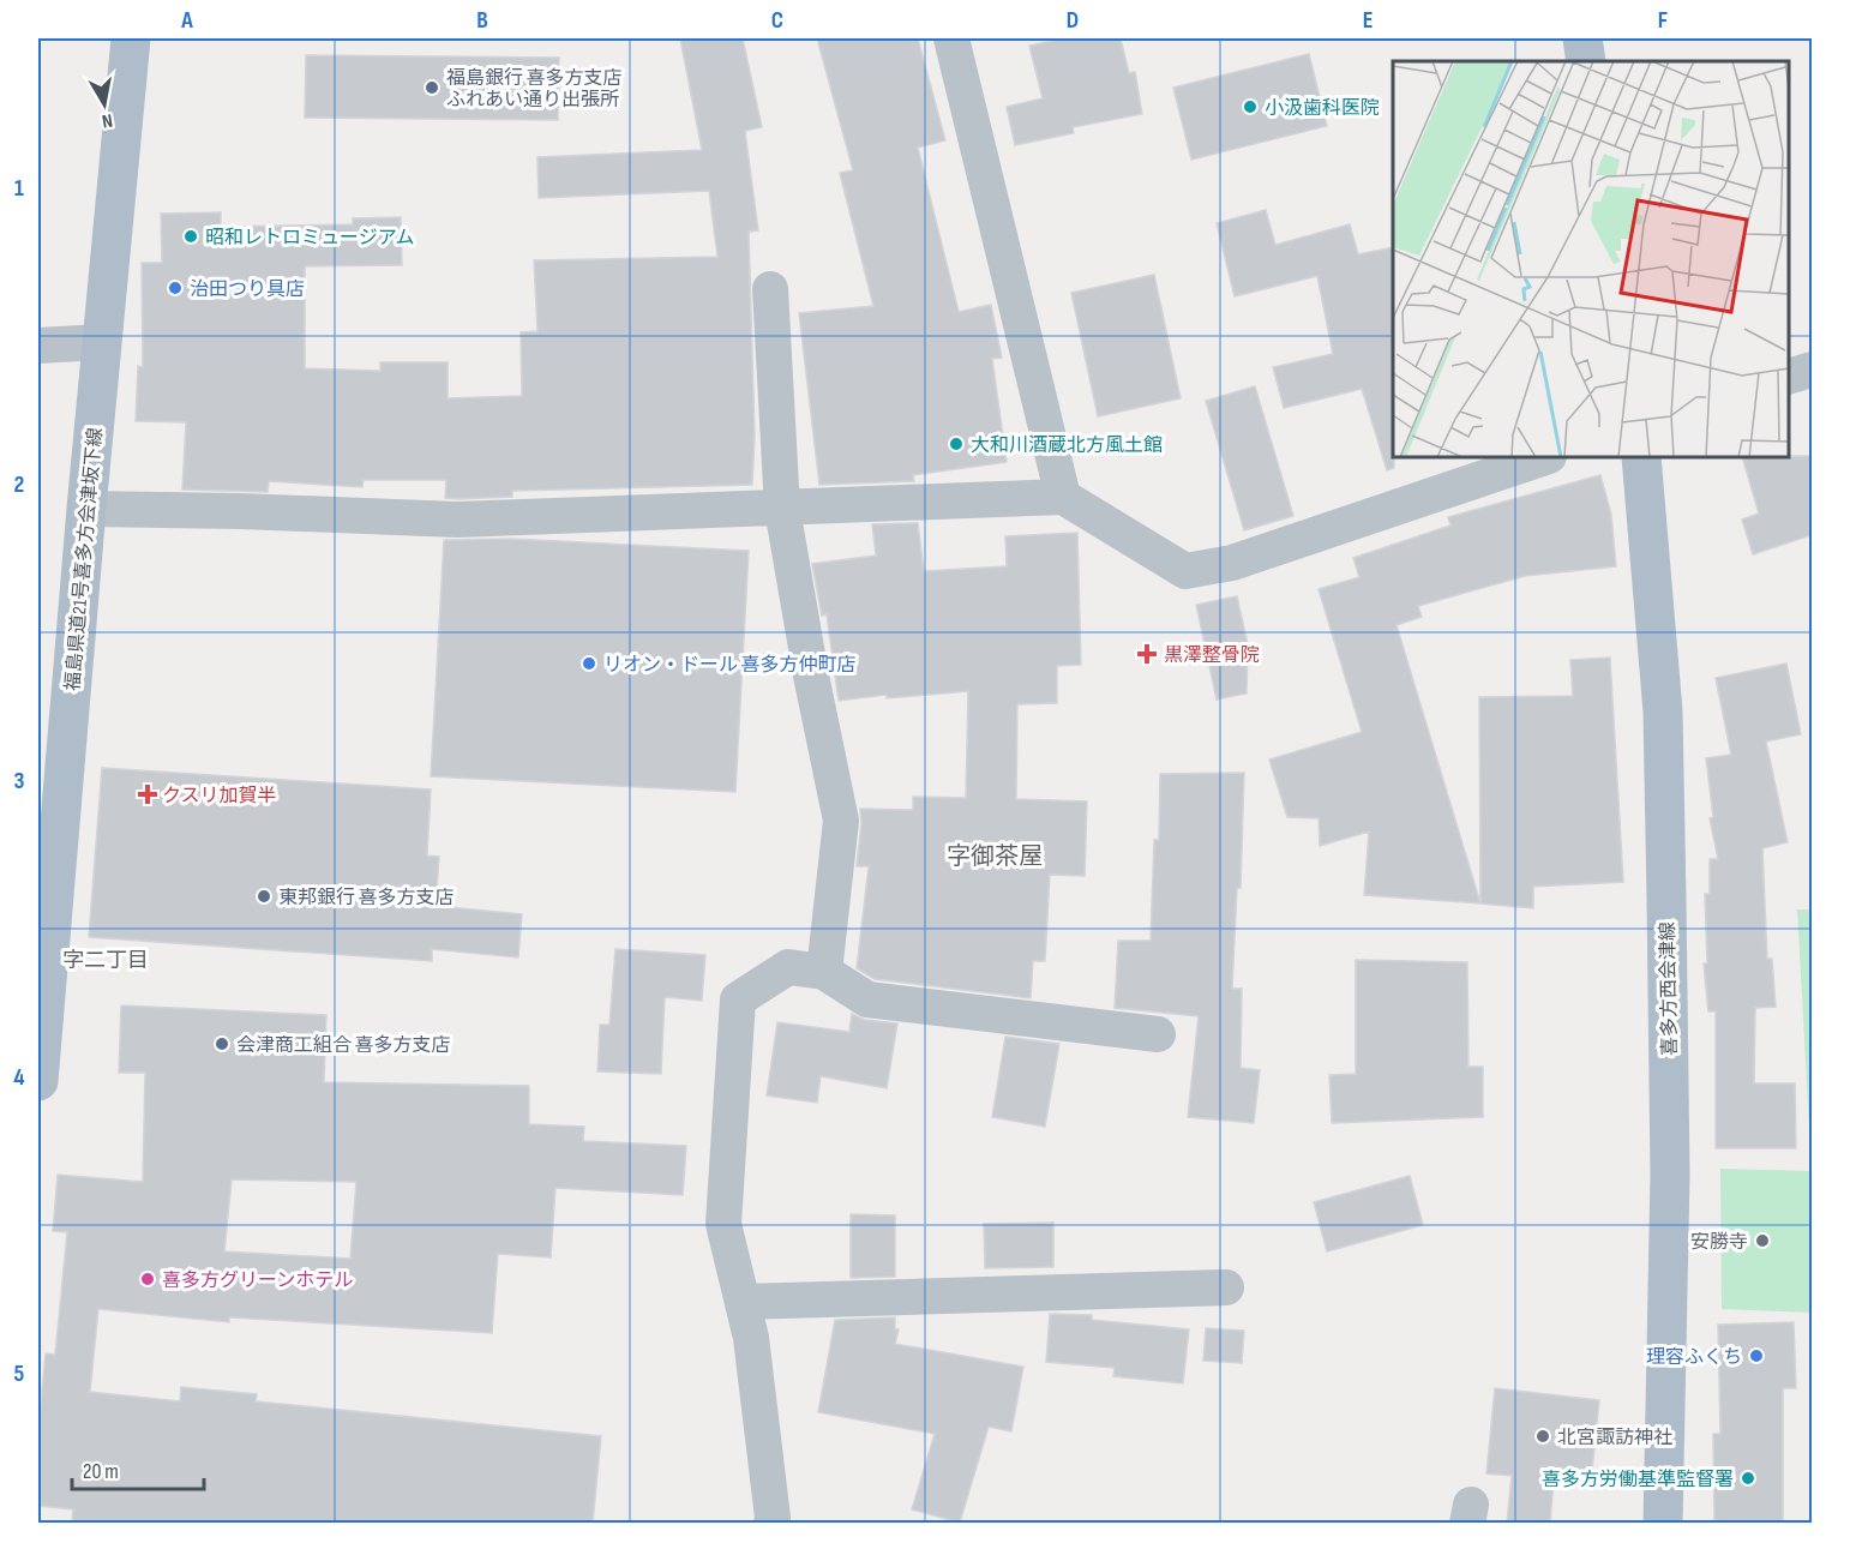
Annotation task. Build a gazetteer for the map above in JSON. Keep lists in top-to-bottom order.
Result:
{
  "streets": {
    "main road": ["福島県道21号喜多方会津坂下線", "喜多方西会津線"]
  },
  "districts": ["字御茶屋", "字二丁目"],
  "places": {
    "other": [
      "福島銀行 喜多方支店 ふれあい通り出張所",
      "小汲歯科医院",
      "昭和レトロミュージアム",
      "治田つり具店",
      "大和川酒蔵北方風土館",
      "リオン・ドール 喜多方仲町店",
      "東邦銀行 喜多方支店",
      "会津商工組合 喜多方支店",
      "安勝寺",
      "喜多方グリーンホテル",
      "理容ふくち",
      "北宮諏訪神社",
      "喜多方労働基準監督署"
    ],
    "health": ["黒澤整骨院", "クスリ加賀半"]
  },
  "scale_bar": "20 m",
  "north": "bottom",
  "grid": {
    "columns": [
      "A",
      "B",
      "C",
      "D",
      "E",
      "F"
    ],
    "rows": [
      "1",
      "2",
      "3",
      "4",
      "5"
    ]
  }
}
